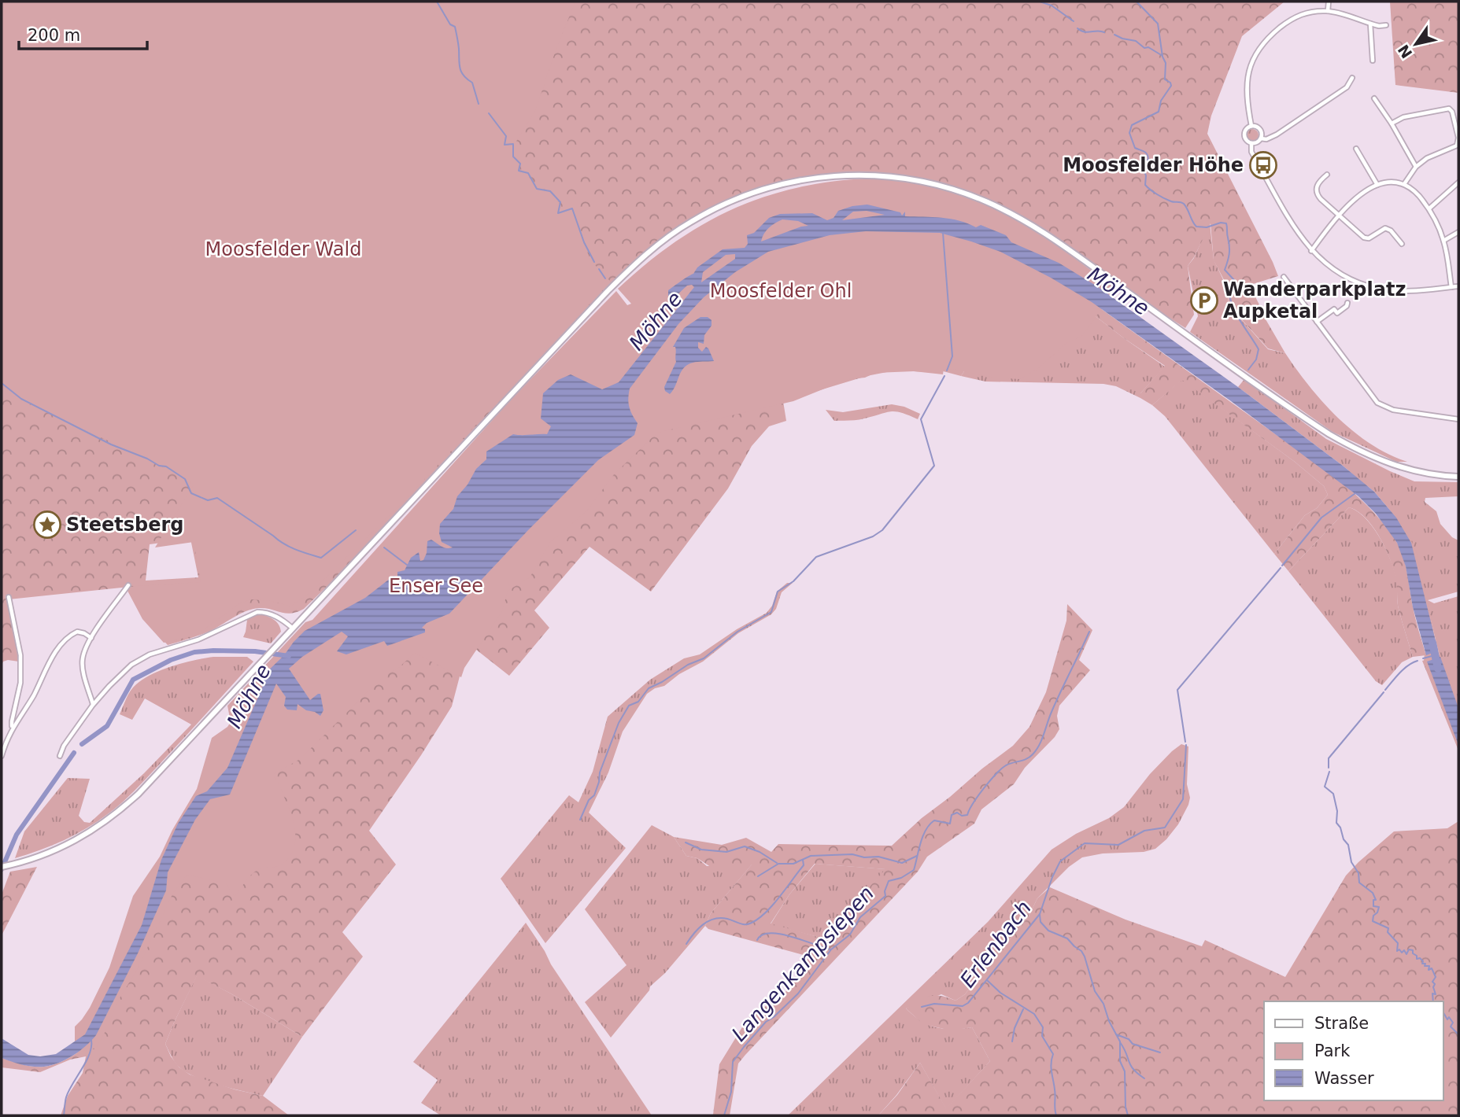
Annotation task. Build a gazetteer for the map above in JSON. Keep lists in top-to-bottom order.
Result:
{
  "water": ["Möhne", "Erlenbach", "Langenkampsiepen"],
  "parks": ["Moosfelder Wald", "Moosfelder Ohl", "Enser See"],
  "places": {
    "bus stop": ["Moosfelder Höhe"],
    "parking": ["Wanderparkplatz Aupketal"],
    "place": ["Steetsberg"]
  },
  "legend": ["Straße", "Park", "Wasser"],
  "scale_bar": "200 m",
  "north": "bottom left"
}
